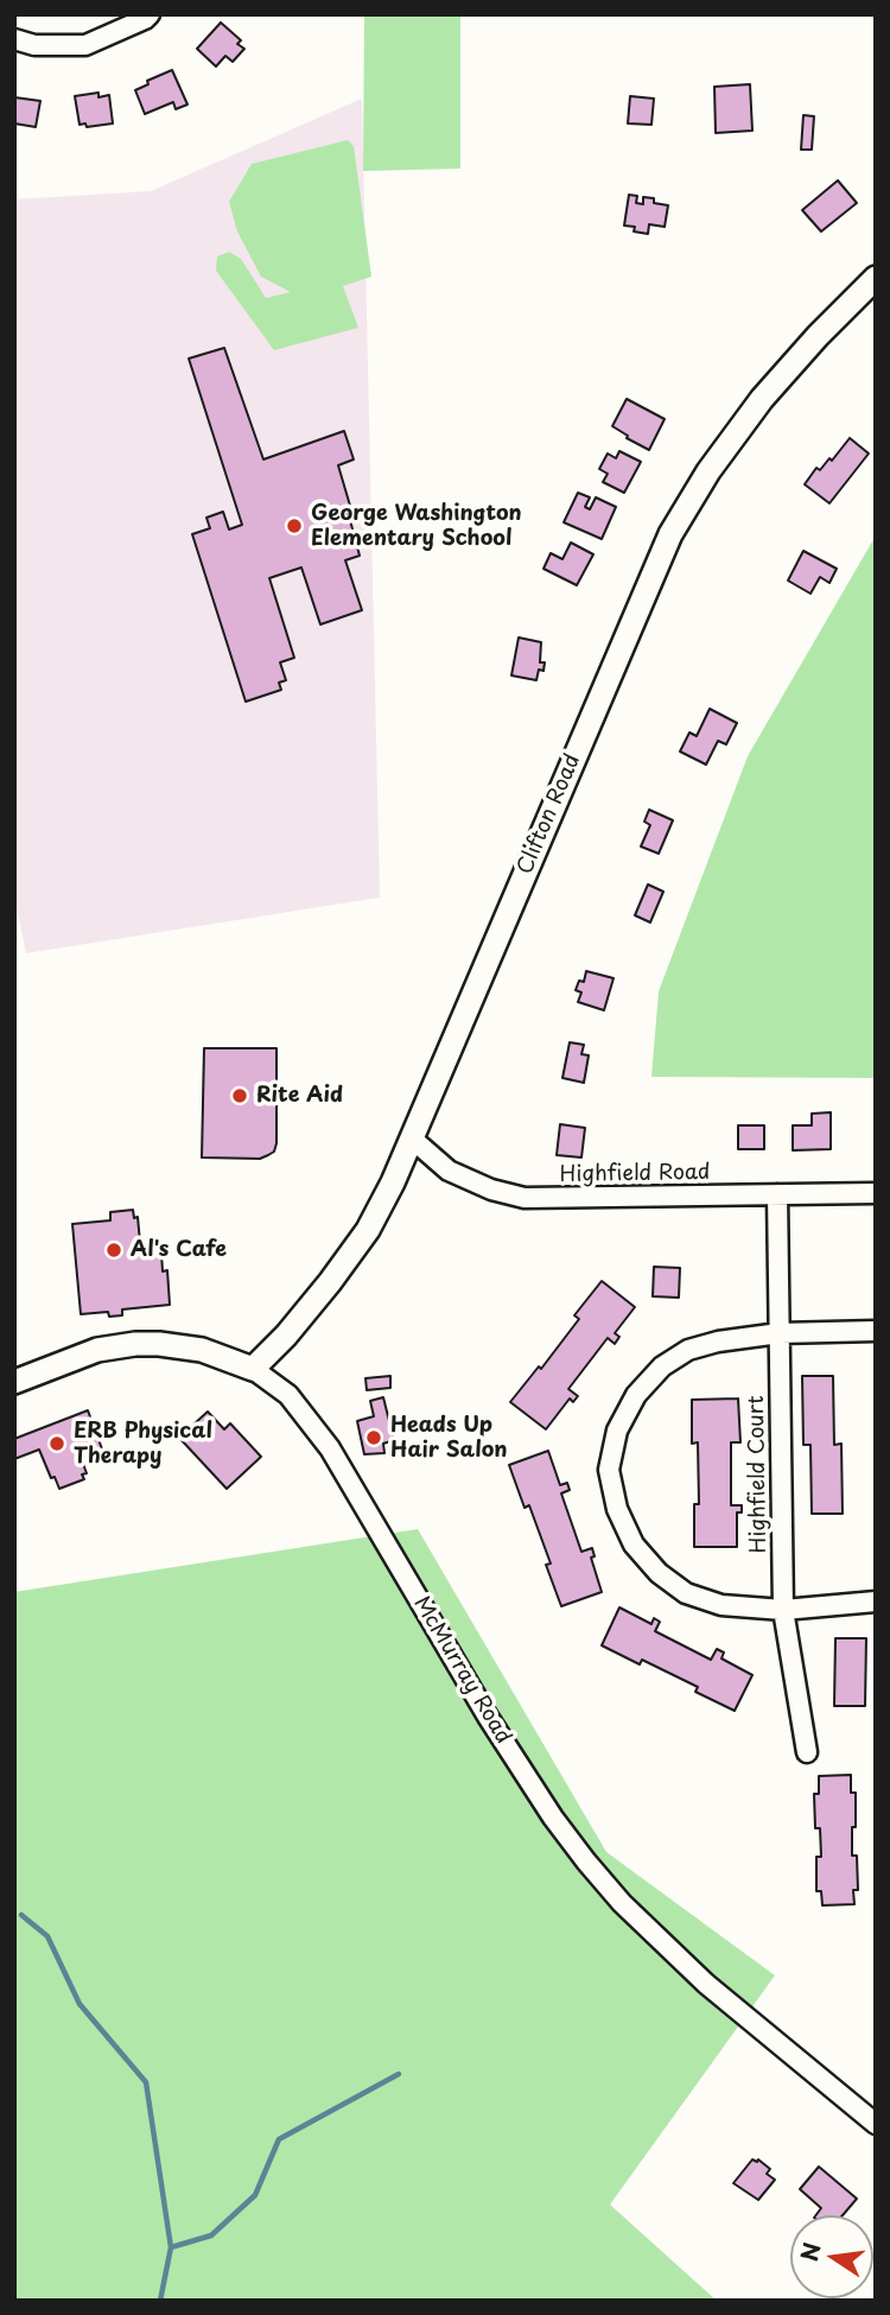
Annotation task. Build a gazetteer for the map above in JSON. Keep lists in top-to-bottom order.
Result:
{
  "streets": {
    "main road": ["Clifton Road", "McMurray Road"],
    "street": ["Highfield Road", "Highfield Court"]
  },
  "crossings": [
    ["Clifton Road", "Highfield Road"],
    ["Clifton Road", "McMurray Road"],
    ["Highfield Road", "Highfield Court"]
  ],
  "places": [
    "George Washington Elementary School",
    "Rite Aid",
    "Al's Cafe",
    "Heads Up Hair Salon",
    "ERB Physical Therapy"
  ],
  "north": "left"
}
